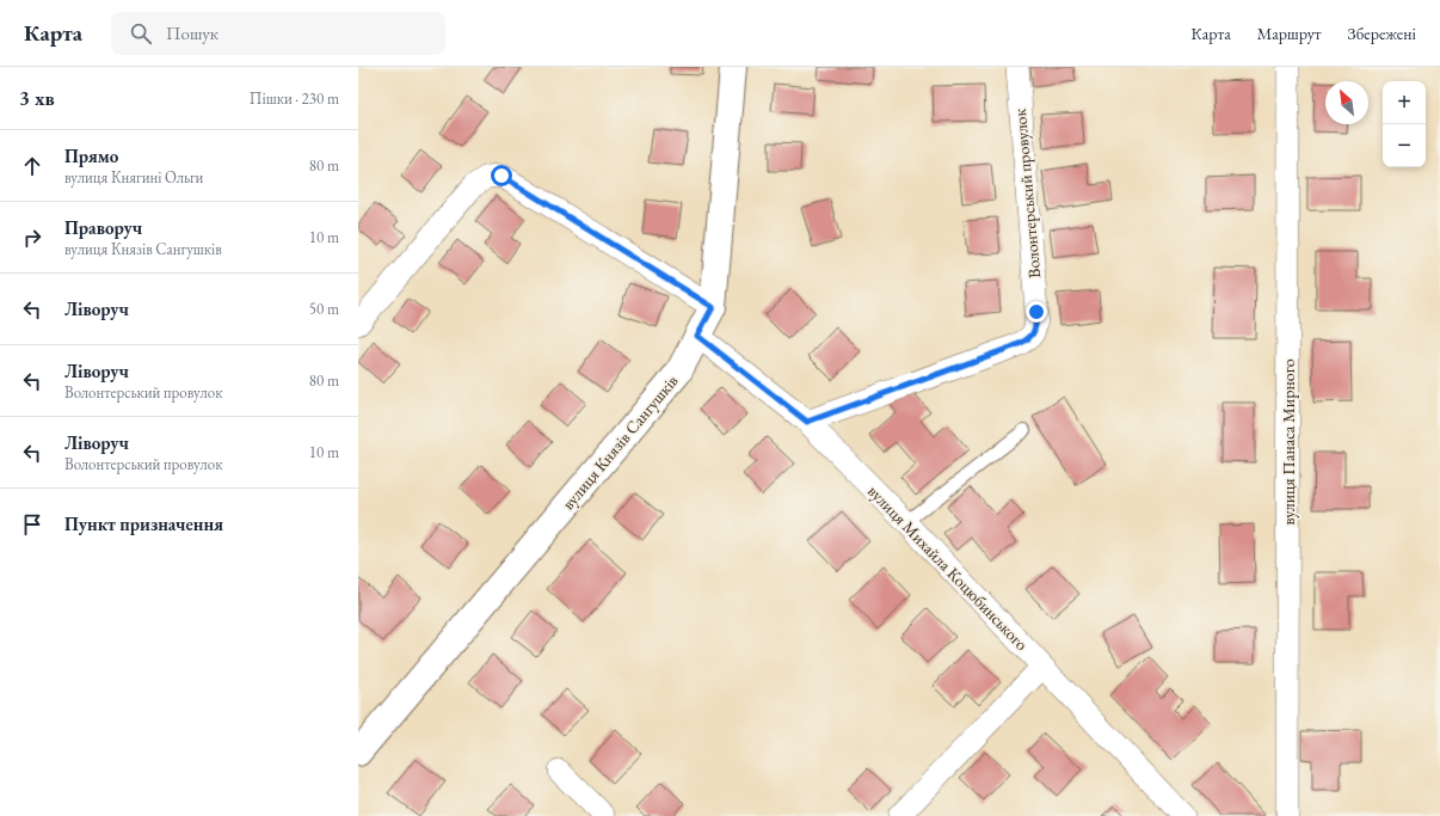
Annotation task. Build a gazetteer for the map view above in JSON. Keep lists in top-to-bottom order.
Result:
{
  "streets": {
    "main road": ["вулиця Князів Сангушків"],
    "street": ["Волонтерський провулок", "вулиця Панаса Мирного", "вулиця Михайла Коцюбинського"]
  },
  "crossings": [
    ["Волонтерський провулок", "вулиця Михайла Коцюбинського"],
    ["вулиця Князів Сангушків", "вулиця Михайла Коцюбинського"]
  ],
  "north": "top left",
  "page": {
    "header": "Карта",
    "search": "Пошук",
    "nav": ["Карта", "Маршрут", "Збережені"],
    "heading": ["3 хв", "Пішки · 230 m"],
    "map_buttons": ["+", "−"],
    "list": [
      ["Прямо", "вулиця Княгині Ольги", "80 m"],
      ["Праворуч", "вулиця Князів Сангушків", "10 m"],
      ["Ліворуч", "50 m"],
      ["Ліворуч", "Волонтерський провулок", "80 m"],
      ["Ліворуч", "Волонтерський провулок", "10 m"],
      "Пункт призначення"
    ]
  }
}
